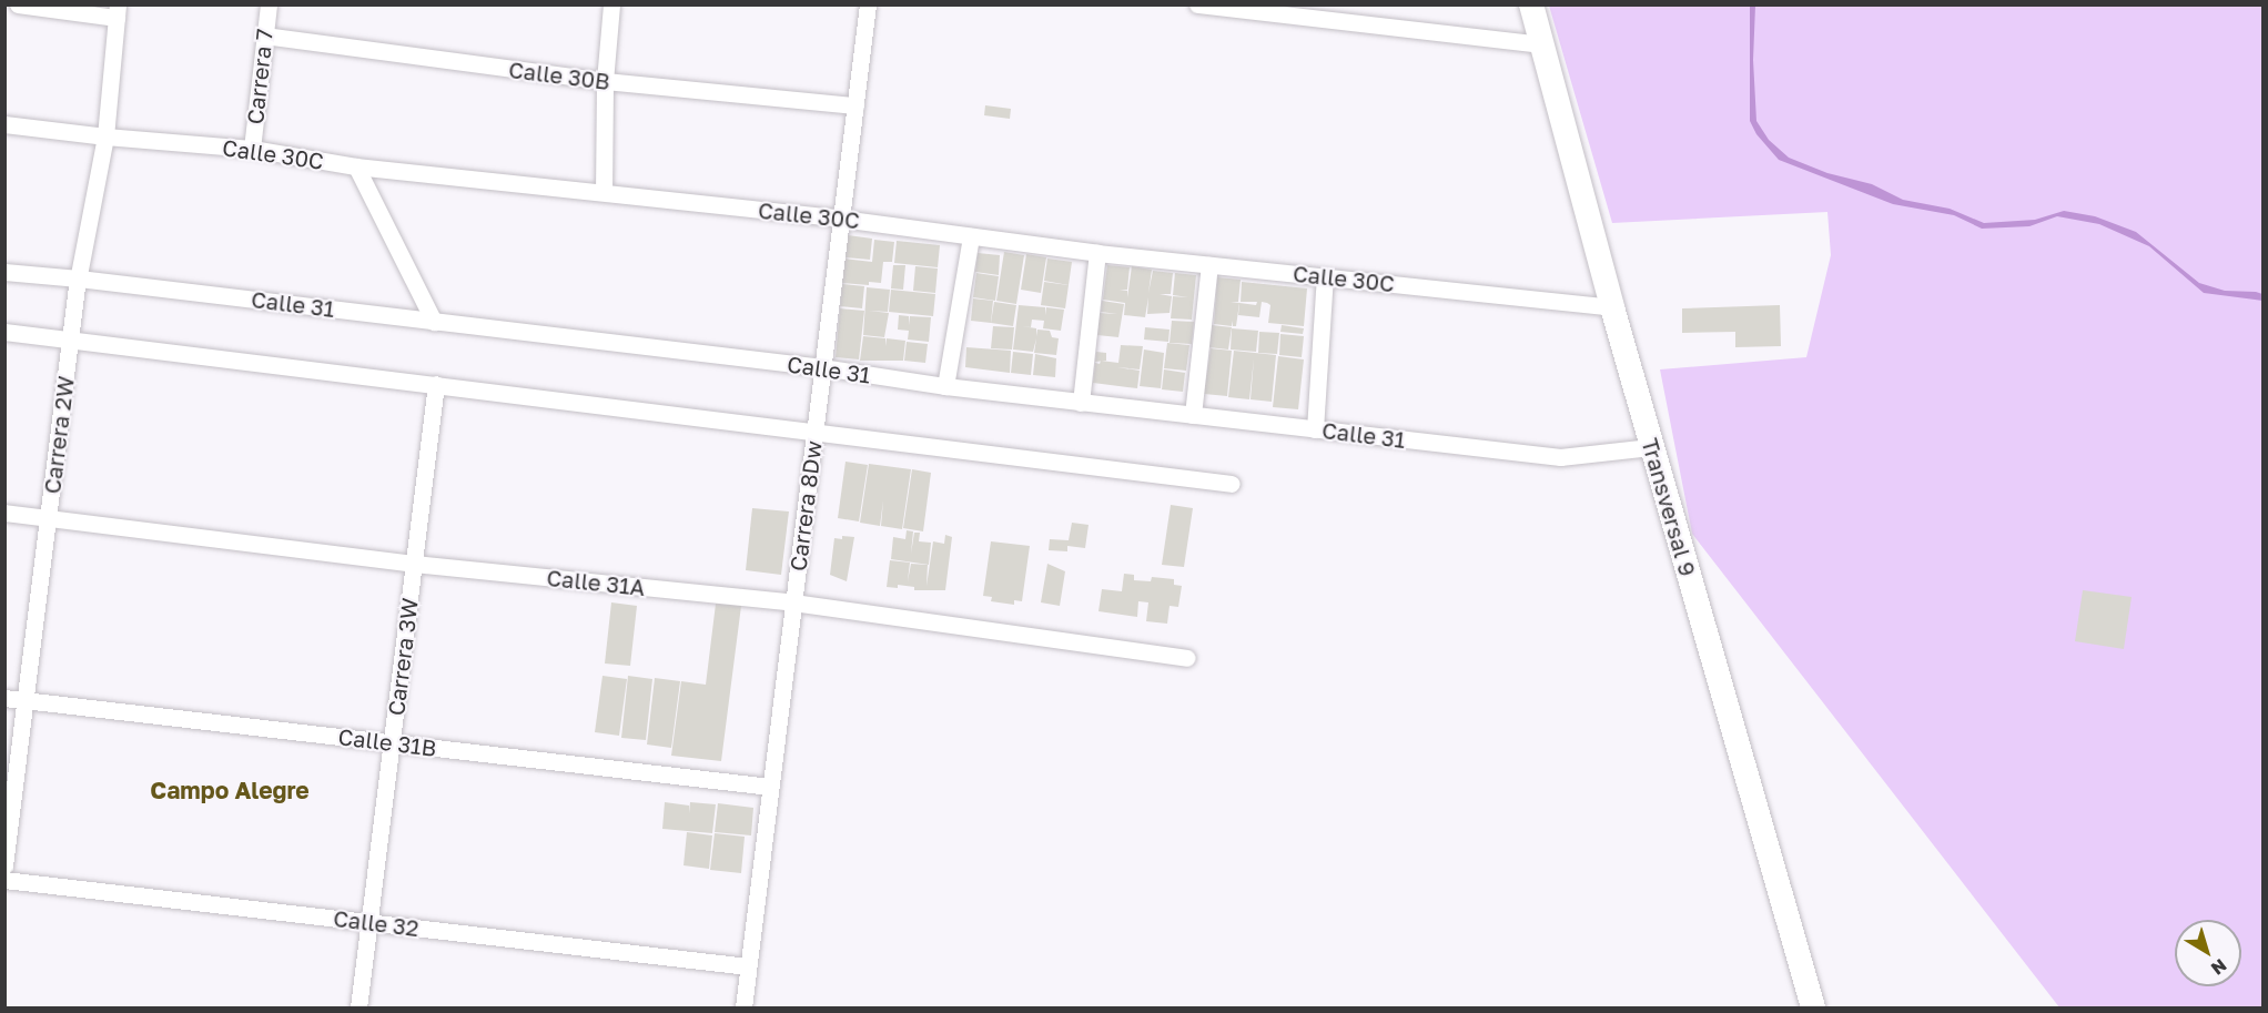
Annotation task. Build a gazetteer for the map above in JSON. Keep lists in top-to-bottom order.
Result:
{
  "streets": {
    "main road": ["Transversal 9"],
    "street": [
      "Calle 30B",
      "Carrera 7",
      "Calle 30C",
      "Calle 31",
      "Carrera 2W",
      "Carrera 8Dw",
      "Calle 31A",
      "Carrera 3W",
      "Calle 31B",
      "Calle 32"
    ]
  },
  "crossings": [
    ["Calle 30B", "Carrera 7"],
    ["Calle 30B", "Carrera 8Dw"],
    ["Carrera 7", "Calle 30C"],
    ["Calle 30C", "Carrera 2W"],
    ["Calle 30C", "Carrera 8Dw"],
    ["Calle 30C", "Transversal 9"],
    ["Calle 31", "Carrera 2W"],
    ["Calle 31", "Carrera 8Dw"],
    ["Calle 31", "Transversal 9"],
    ["Carrera 2W", "Calle 31A"],
    ["Carrera 2W", "Calle 31B"],
    ["Carrera 8Dw", "Calle 31A"],
    ["Carrera 8Dw", "Calle 31B"],
    ["Carrera 8Dw", "Calle 32"],
    ["Calle 31A", "Carrera 3W"],
    ["Carrera 3W", "Calle 31B"],
    ["Carrera 3W", "Calle 32"]
  ],
  "districts": ["Campo Alegre"],
  "north": "bottom right"
}
